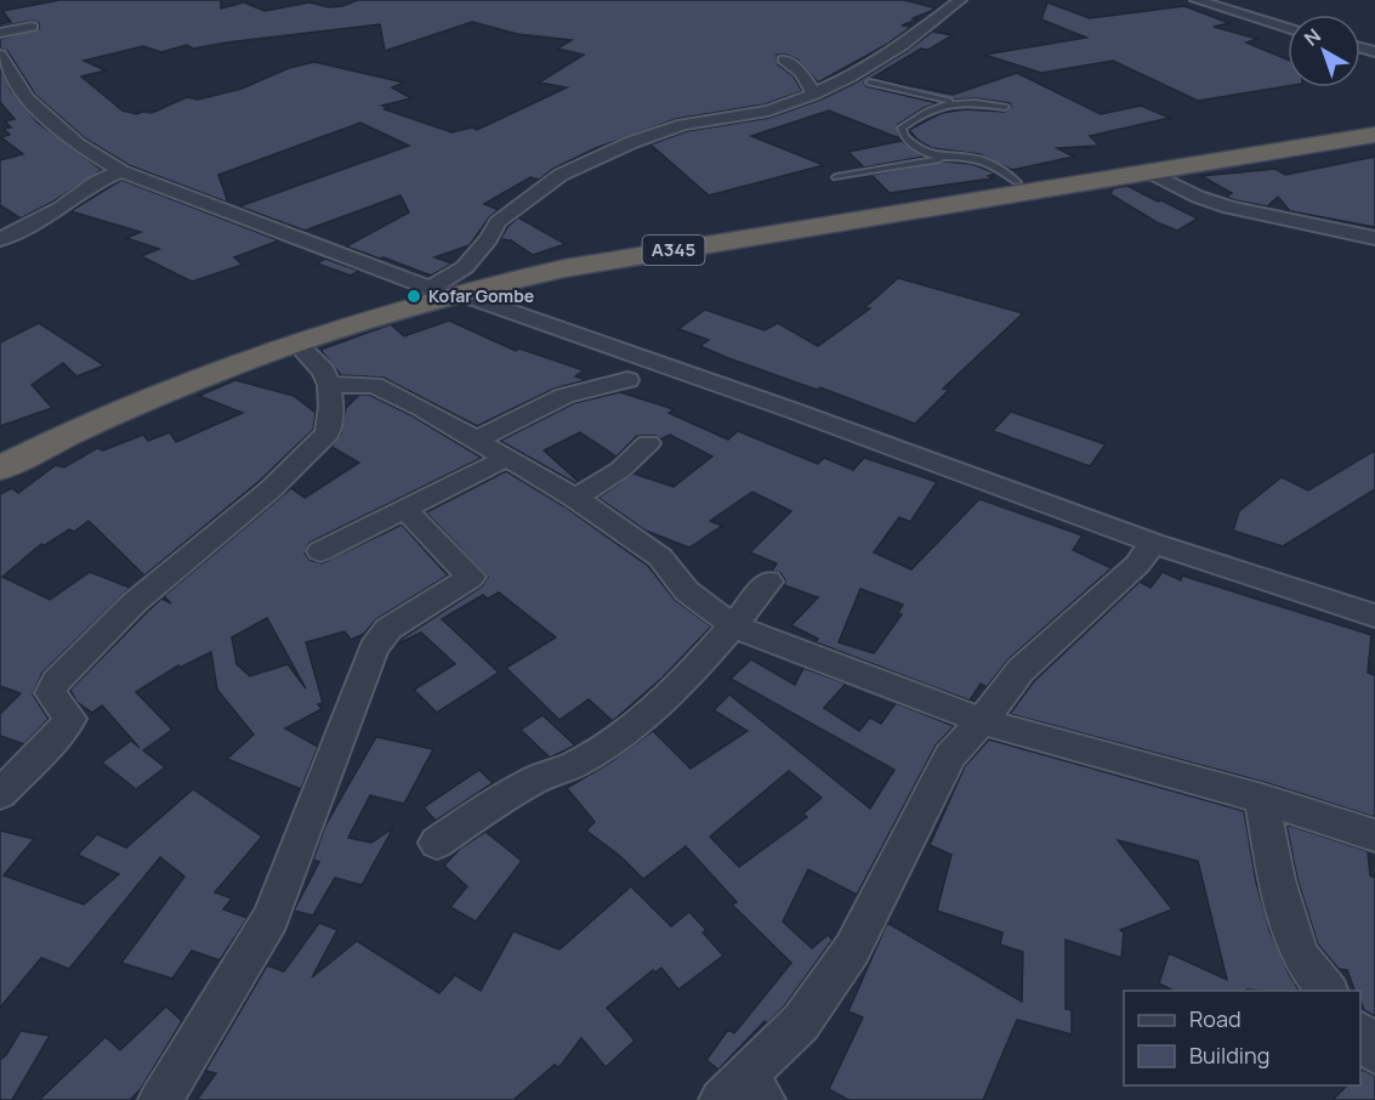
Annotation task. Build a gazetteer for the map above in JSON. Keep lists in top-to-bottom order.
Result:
{
  "streets": {
    "highway": ["A345"]
  },
  "places": ["Kofar Gombe"],
  "legend": ["Road", "Building"],
  "north": "top left"
}
